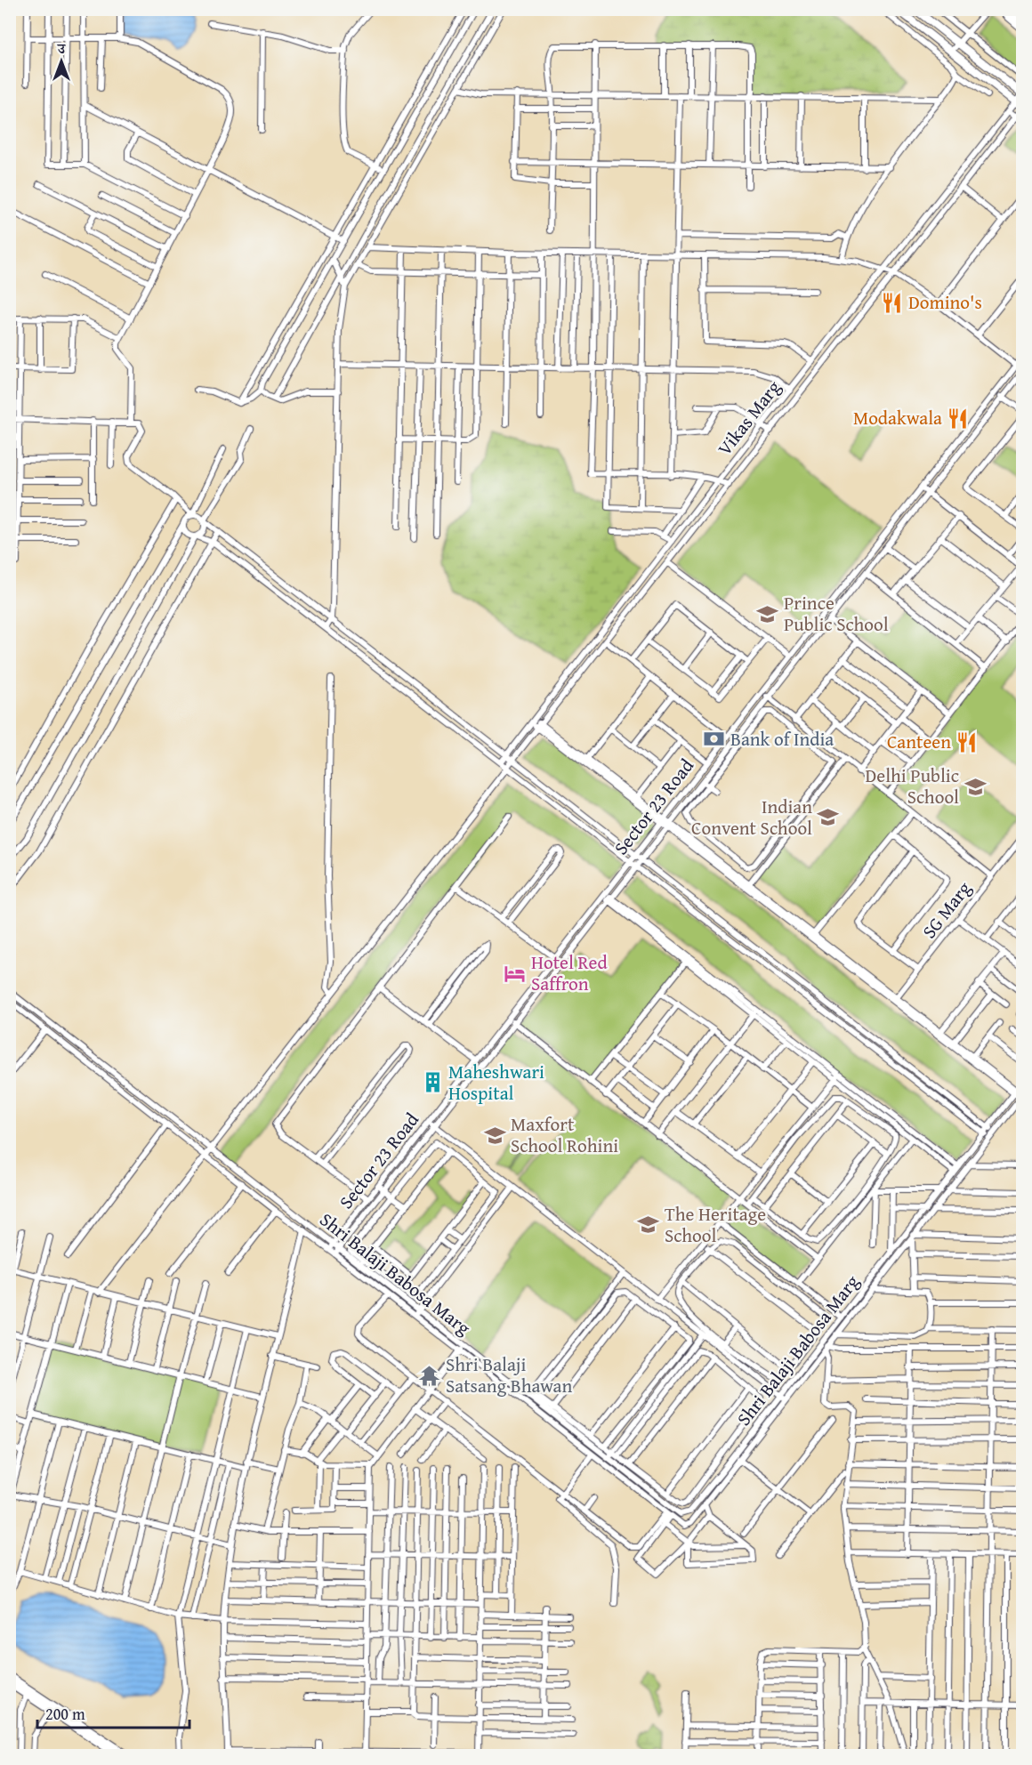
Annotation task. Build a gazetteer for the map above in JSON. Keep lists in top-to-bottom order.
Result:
{
  "streets": {
    "street": [
      "Vikas Marg",
      "Sector 23 Road",
      "SG Marg",
      "Shri Balaji Babosa Marg"
    ]
  },
  "crossings": [
    ["Vikas Marg", "Shri Balaji Babosa Marg"],
    ["Sector 23 Road", "Shri Balaji Babosa Marg"]
  ],
  "places": {
    "restaurant": ["Domino's", "Modakwala", "Canteen"],
    "school or university": [
      "Prince Public School",
      "Delhi Public School",
      "Indian Convent School",
      "Maxfort School Rohini",
      "The Heritage School"
    ],
    "bank": ["Bank of India"],
    "hotel": ["Hotel Red Saffron"],
    "building": ["Maheshwari Hospital"],
    "temple": ["Shri Balaji Satsang Bhawan"]
  },
  "scale_bar": "200 m",
  "north": "top"
}
